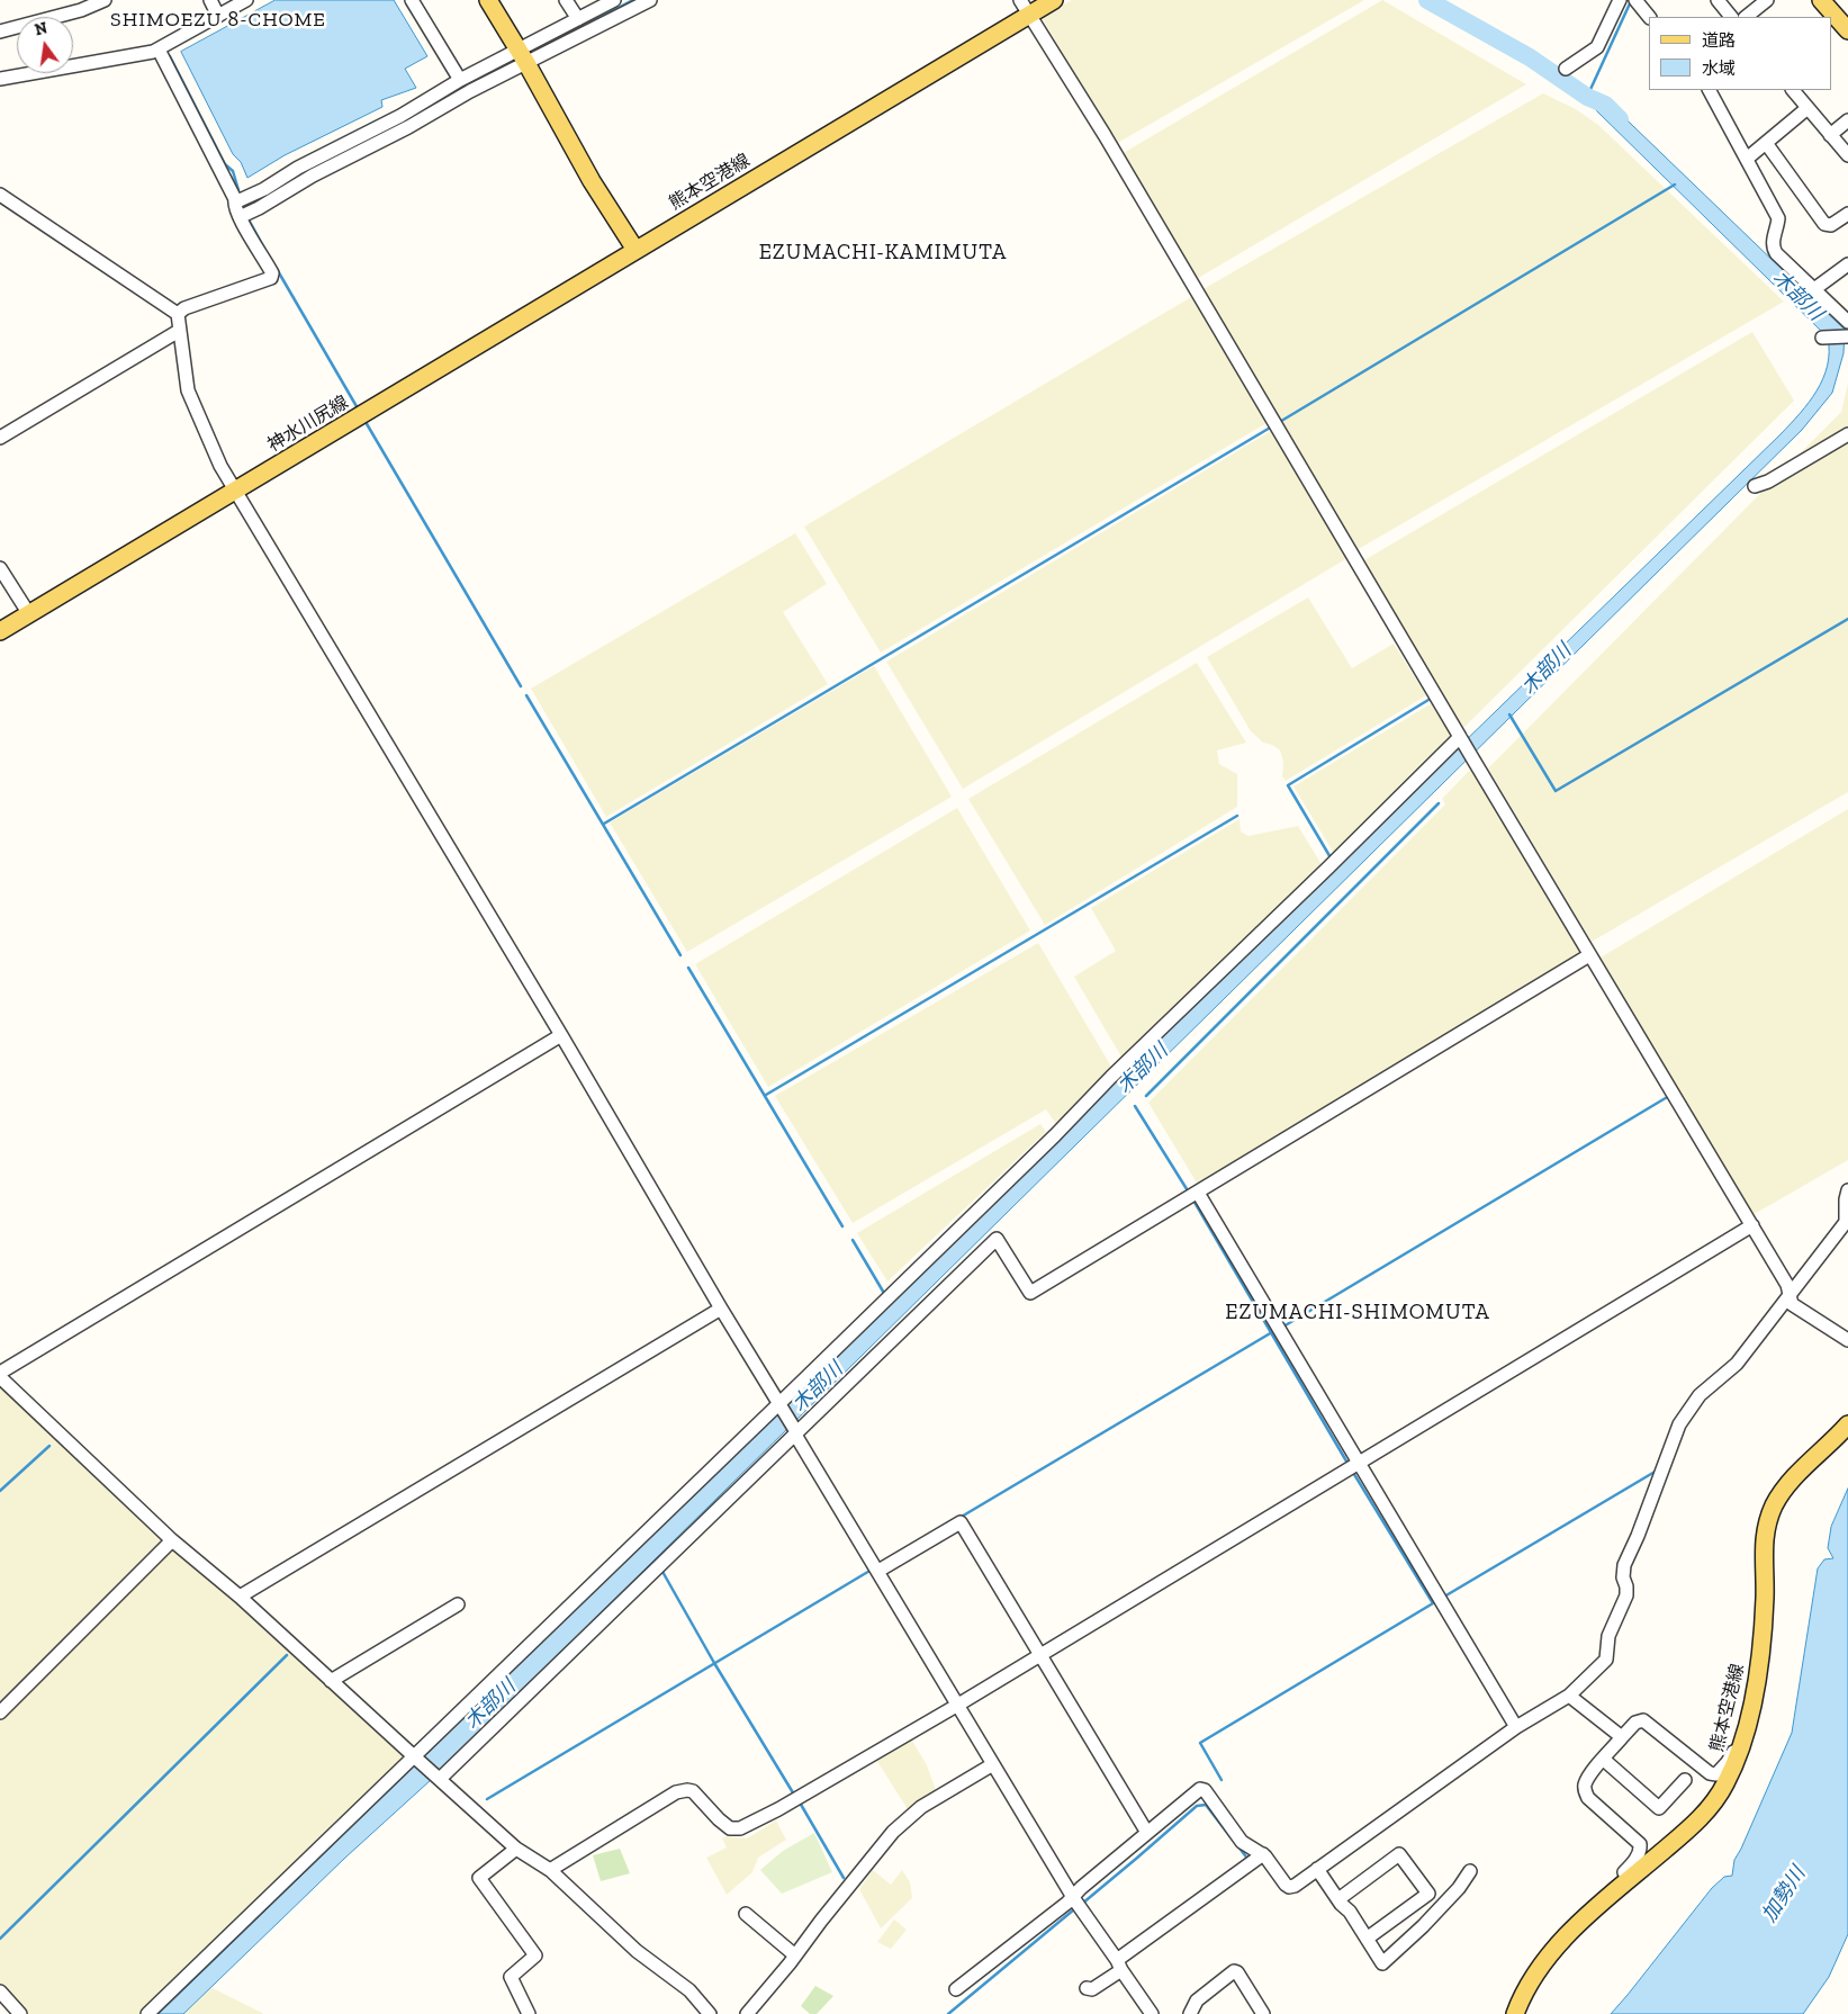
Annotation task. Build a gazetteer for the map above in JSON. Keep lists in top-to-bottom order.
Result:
{
  "streets": {
    "main road": ["熊本空港線", "神水川尻線"]
  },
  "crossings": [
    ["熊本空港線", "神水川尻線"]
  ],
  "districts": ["SHIMOEZU 8-CHOME", "EZUMACHI-KAMIMUTA", "EZUMACHI-SHIMOMUTA"],
  "water": ["木部川", "加勢川"],
  "legend": ["道路", "水域"],
  "north": "top"
}
